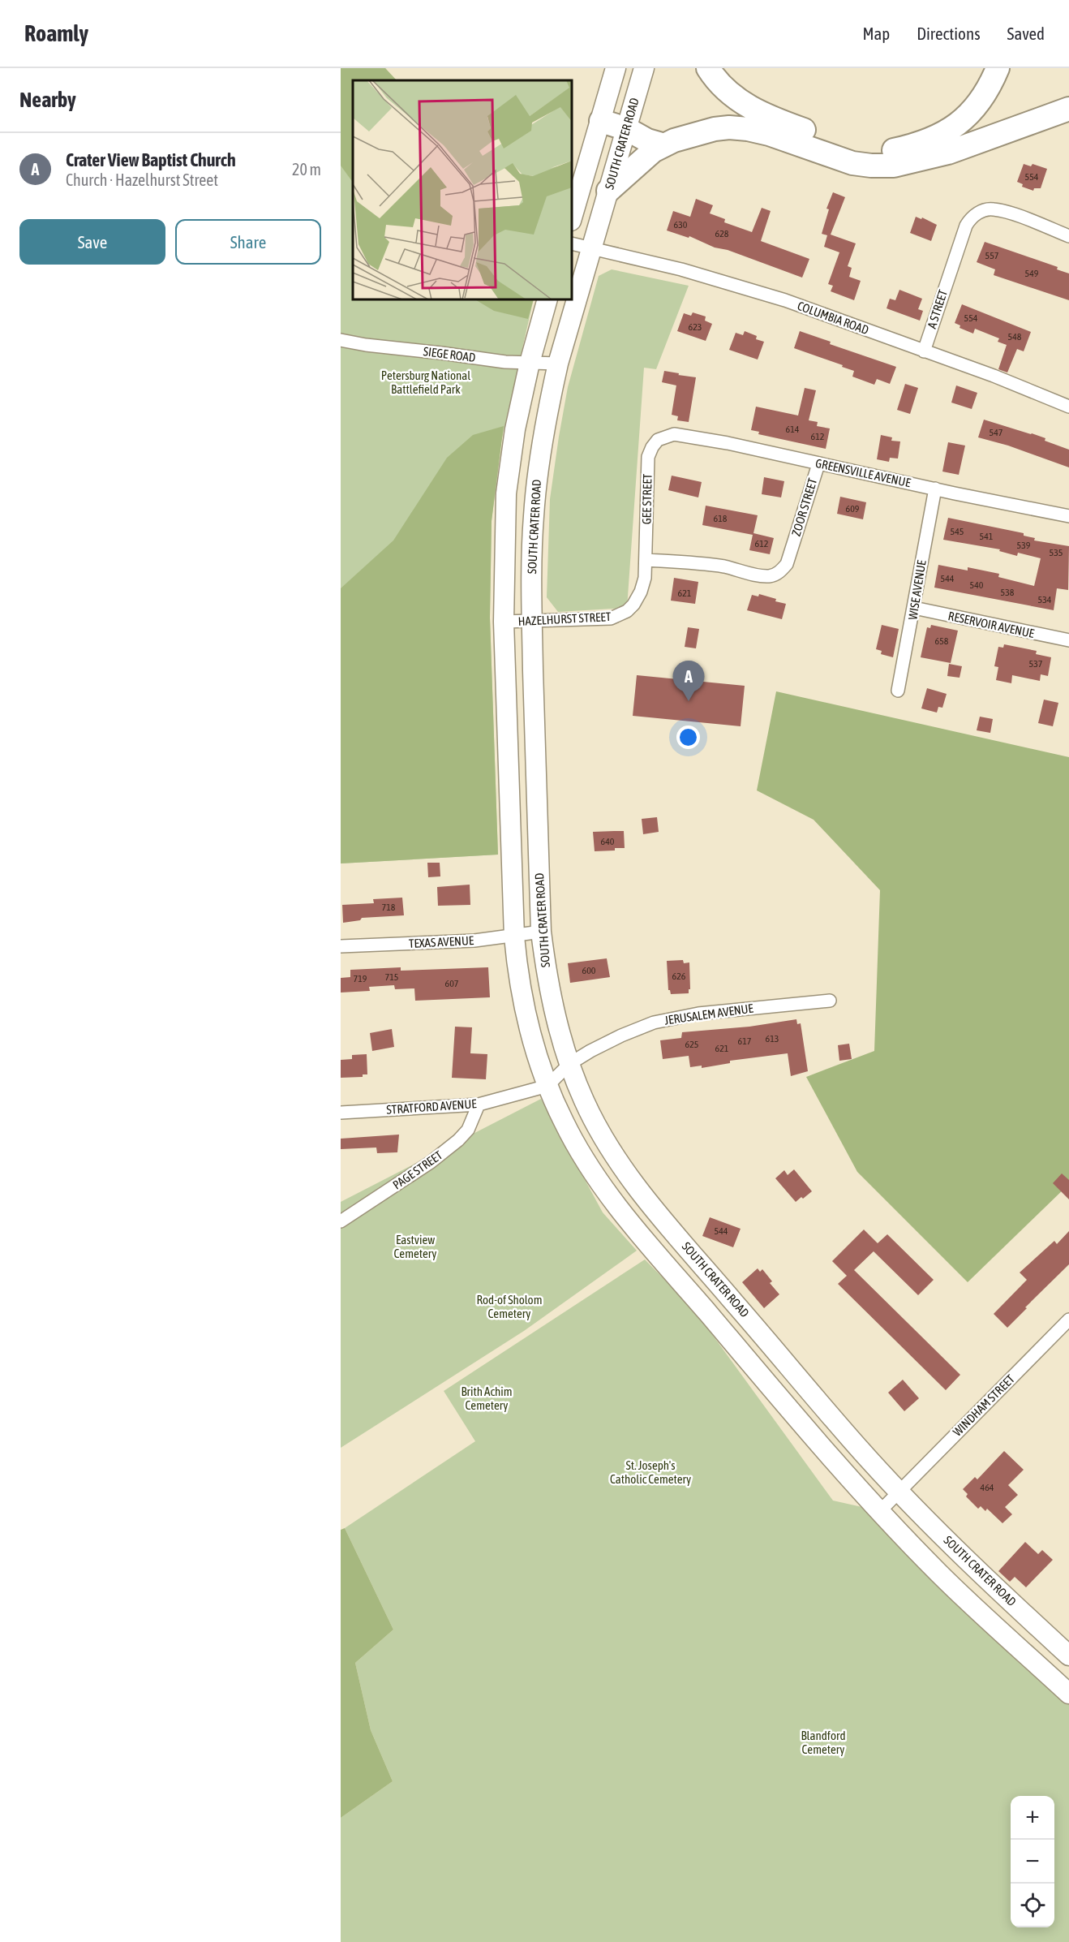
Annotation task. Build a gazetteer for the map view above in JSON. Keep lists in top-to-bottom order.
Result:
{
  "streets": {
    "main road": ["SOUTH CRATER ROAD"],
    "street": [
      "A STREET",
      "COLUMBIA ROAD",
      "SIEGE ROAD",
      "GREENSVILLE AVENUE",
      "GEE STREET",
      "ZOOR STREET",
      "WISE AVENUE",
      "HAZELHURST STREET",
      "RESERVOIR AVENUE",
      "TEXAS AVENUE",
      "JERUSALEM AVENUE",
      "STRATFORD AVENUE",
      "PAGE STREET",
      "WINDHAM STREET"
    ]
  },
  "crossings": [
    ["SOUTH CRATER ROAD", "COLUMBIA ROAD"],
    ["SOUTH CRATER ROAD", "SIEGE ROAD"],
    ["SOUTH CRATER ROAD", "HAZELHURST STREET"],
    ["SOUTH CRATER ROAD", "TEXAS AVENUE"],
    ["SOUTH CRATER ROAD", "JERUSALEM AVENUE"],
    ["SOUTH CRATER ROAD", "STRATFORD AVENUE"],
    ["SOUTH CRATER ROAD", "WINDHAM STREET"],
    ["A STREET", "COLUMBIA ROAD"],
    ["GREENSVILLE AVENUE", "GEE STREET"],
    ["GREENSVILLE AVENUE", "ZOOR STREET"],
    ["GREENSVILLE AVENUE", "WISE AVENUE"],
    ["GEE STREET", "ZOOR STREET"],
    ["GEE STREET", "HAZELHURST STREET"],
    ["ZOOR STREET", "HAZELHURST STREET"],
    ["WISE AVENUE", "RESERVOIR AVENUE"],
    ["JERUSALEM AVENUE", "STRATFORD AVENUE"],
    ["STRATFORD AVENUE", "PAGE STREET"]
  ],
  "parks": [
    "Petersburg National Battlefield Park",
    "Eastview Cemetery",
    "Rod-of Sholom Cemetery",
    "Brith Achim Cemetery",
    "St. Joseph's Catholic Cemetery",
    "Blandford Cemetery"
  ],
  "house_numbers": [
    "554",
    "630",
    "628",
    "557",
    "549",
    "554",
    "623",
    "548",
    "614",
    "547",
    "612",
    "609",
    "618",
    "545",
    "541",
    "612",
    "539",
    "535",
    "544",
    "540",
    "538",
    "621",
    "534",
    "658",
    "537",
    "640",
    "718",
    "600",
    "626",
    "715",
    "719",
    "607",
    "613",
    "617",
    "625",
    "621",
    "544",
    "464"
  ],
  "page": {
    "header": "Roamly",
    "nav": ["Map", "Directions", "Saved"],
    "heading": "Nearby",
    "list": [
      {
        "mark": "A",
        "name": "Crater View Baptist Church",
        "note": "Church · Hazelhurst Street",
        "value": "20 m"
      }
    ],
    "buttons": ["Save", "Share"],
    "pins": "A",
    "map_buttons": ["+", "−"]
  }
}
